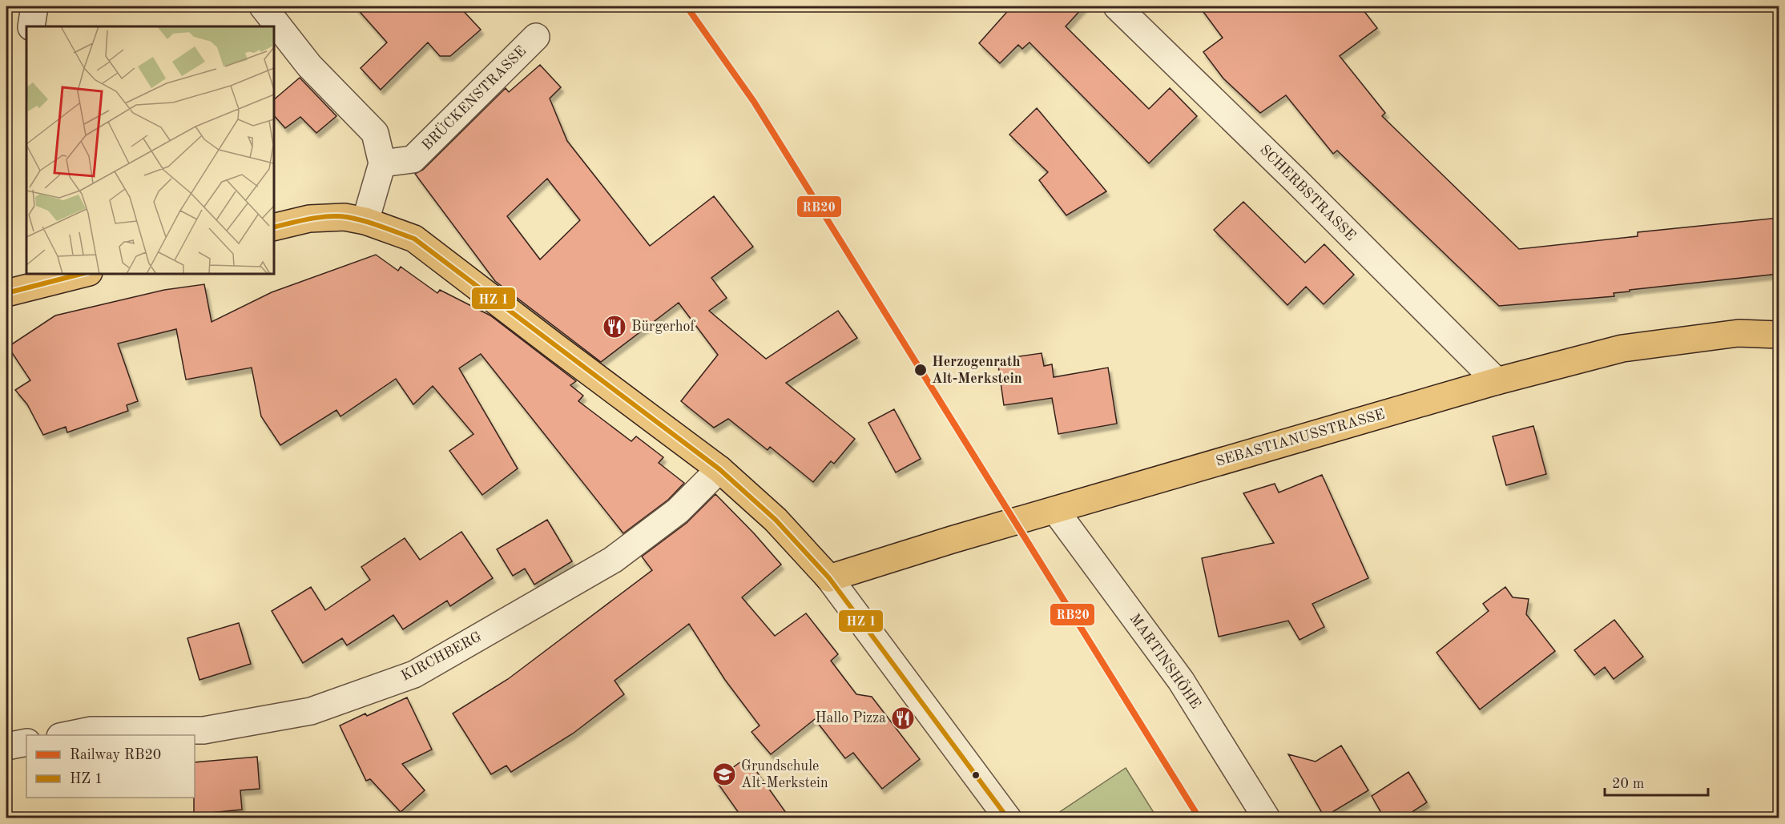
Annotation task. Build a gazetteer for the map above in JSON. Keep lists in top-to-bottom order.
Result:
{
  "streets": {
    "main road": ["SEBASTIANUSSTRASSE"],
    "street": [
      "BRÜCKENSTRASSE",
      "SCHERBSTRASSE",
      "KIRCHBERG",
      "MARTINSHÖHE"
    ]
  },
  "crossings": [
    ["SCHERBSTRASSE", "SEBASTIANUSSTRASSE"],
    ["SEBASTIANUSSTRASSE", "MARTINSHÖHE"]
  ],
  "places": {
    "restaurant": ["Bürgerhof", "Hallo Pizza"],
    "other": ["Herzogenrath Alt-Merkstein"],
    "school or university": ["Grundschule Alt-Merkstein"]
  },
  "lines": ["rail line RB20"],
  "legend": ["Railway RB20", "HZ 1"],
  "scale_bar": "20 m"
}
